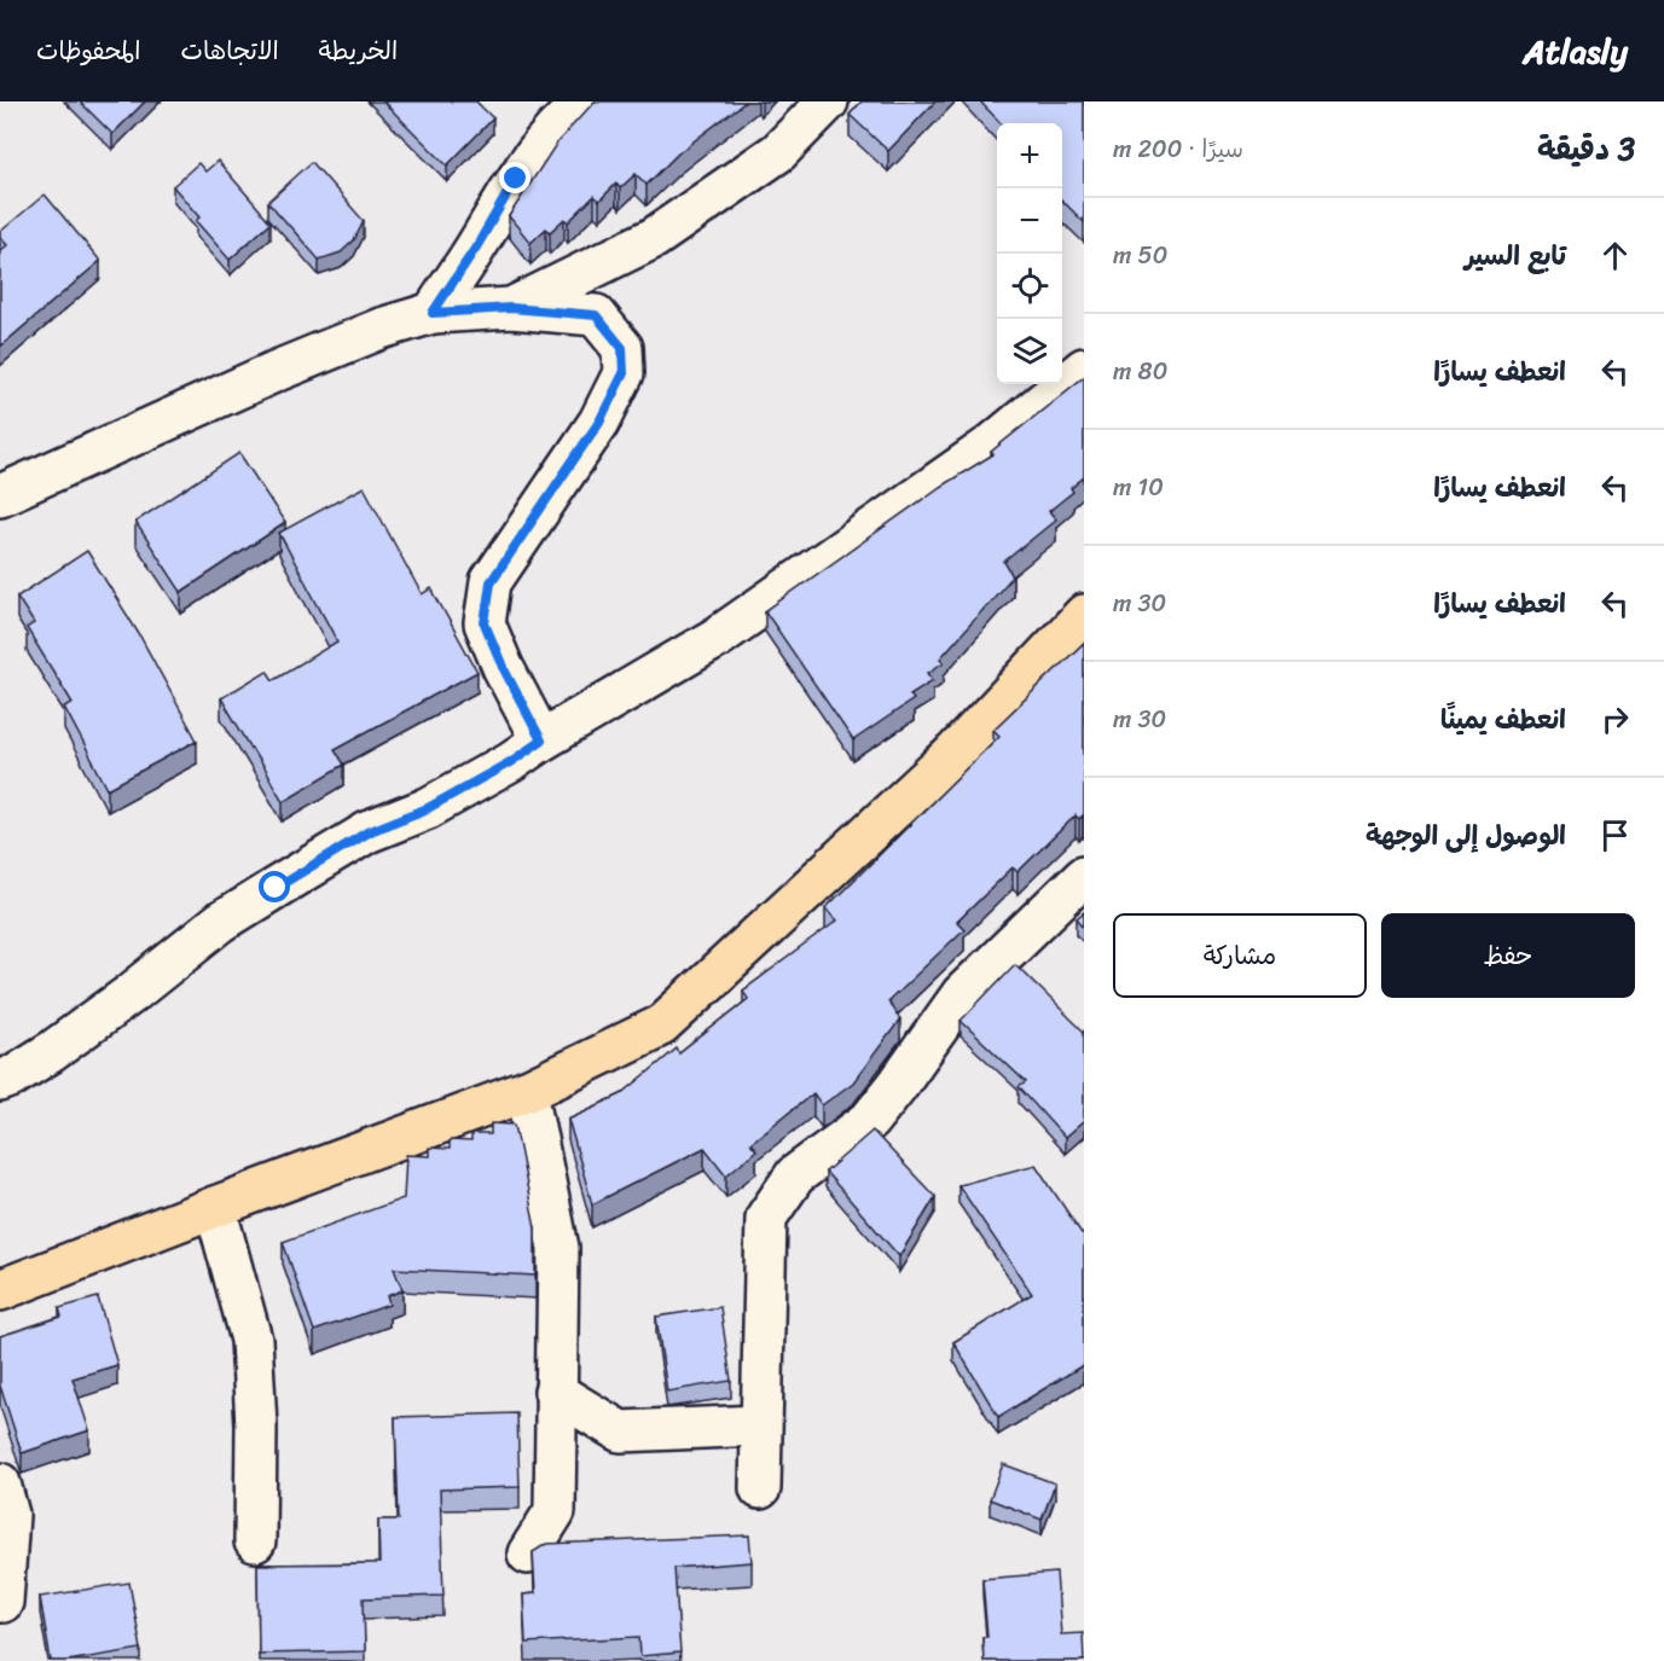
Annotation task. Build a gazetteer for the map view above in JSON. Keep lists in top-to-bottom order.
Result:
{
  "page": {
    "header": "Atlasly",
    "nav": ["الخريطة", "الاتجاهات", "المحفوظات"],
    "heading": ["3 دقيقة", "سيرًا · 200 m"],
    "map_buttons": ["+", "−"],
    "list": [
      ["تابع السير", "50 m"],
      ["انعطف يسارًا", "80 m"],
      ["انعطف يسارًا", "10 m"],
      ["انعطف يسارًا", "30 m"],
      ["انعطف يمينًا", "30 m"],
      "الوصول إلى الوجهة"
    ],
    "buttons": ["حفظ", "مشاركة"]
  }
}
